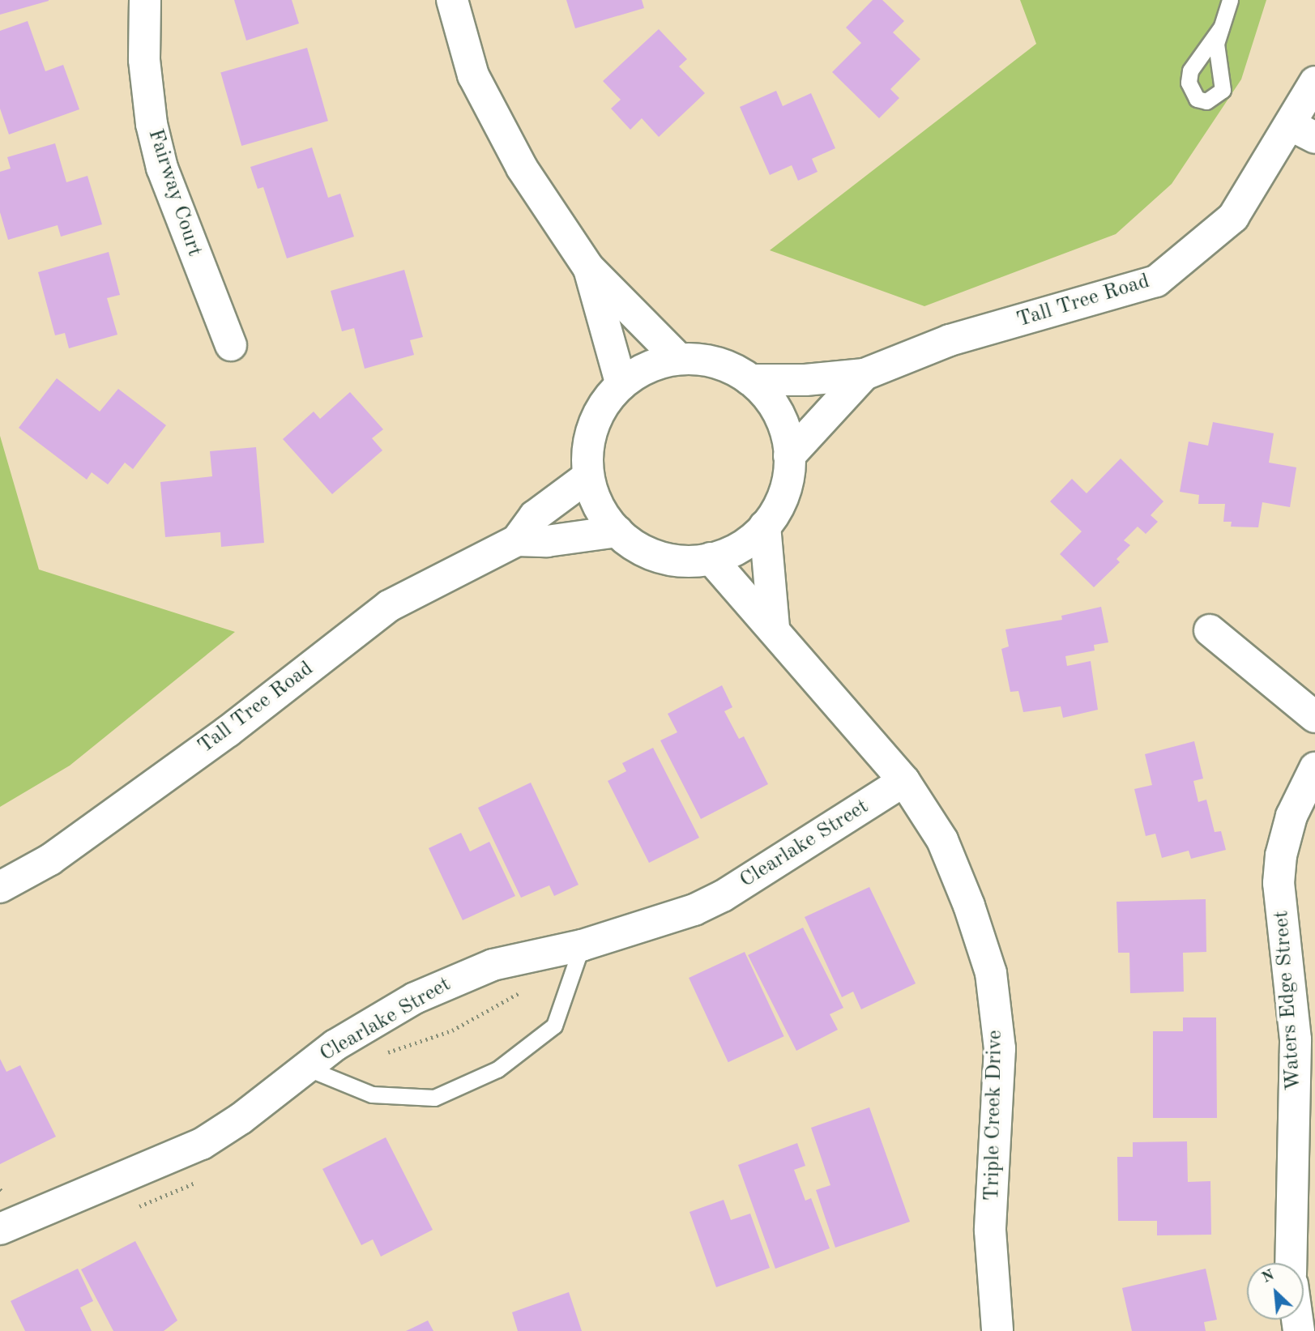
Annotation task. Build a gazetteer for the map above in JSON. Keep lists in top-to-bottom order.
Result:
{
  "streets": {
    "street": [
      "Fairway Court",
      "Tall Tree Road",
      "Clearlake Street",
      "Waters Edge Street",
      "Triple Creek Drive"
    ]
  },
  "crossings": [
    ["Tall Tree Road", "Triple Creek Drive"],
    ["Clearlake Street", "Triple Creek Drive"]
  ],
  "north": "top left"
}
